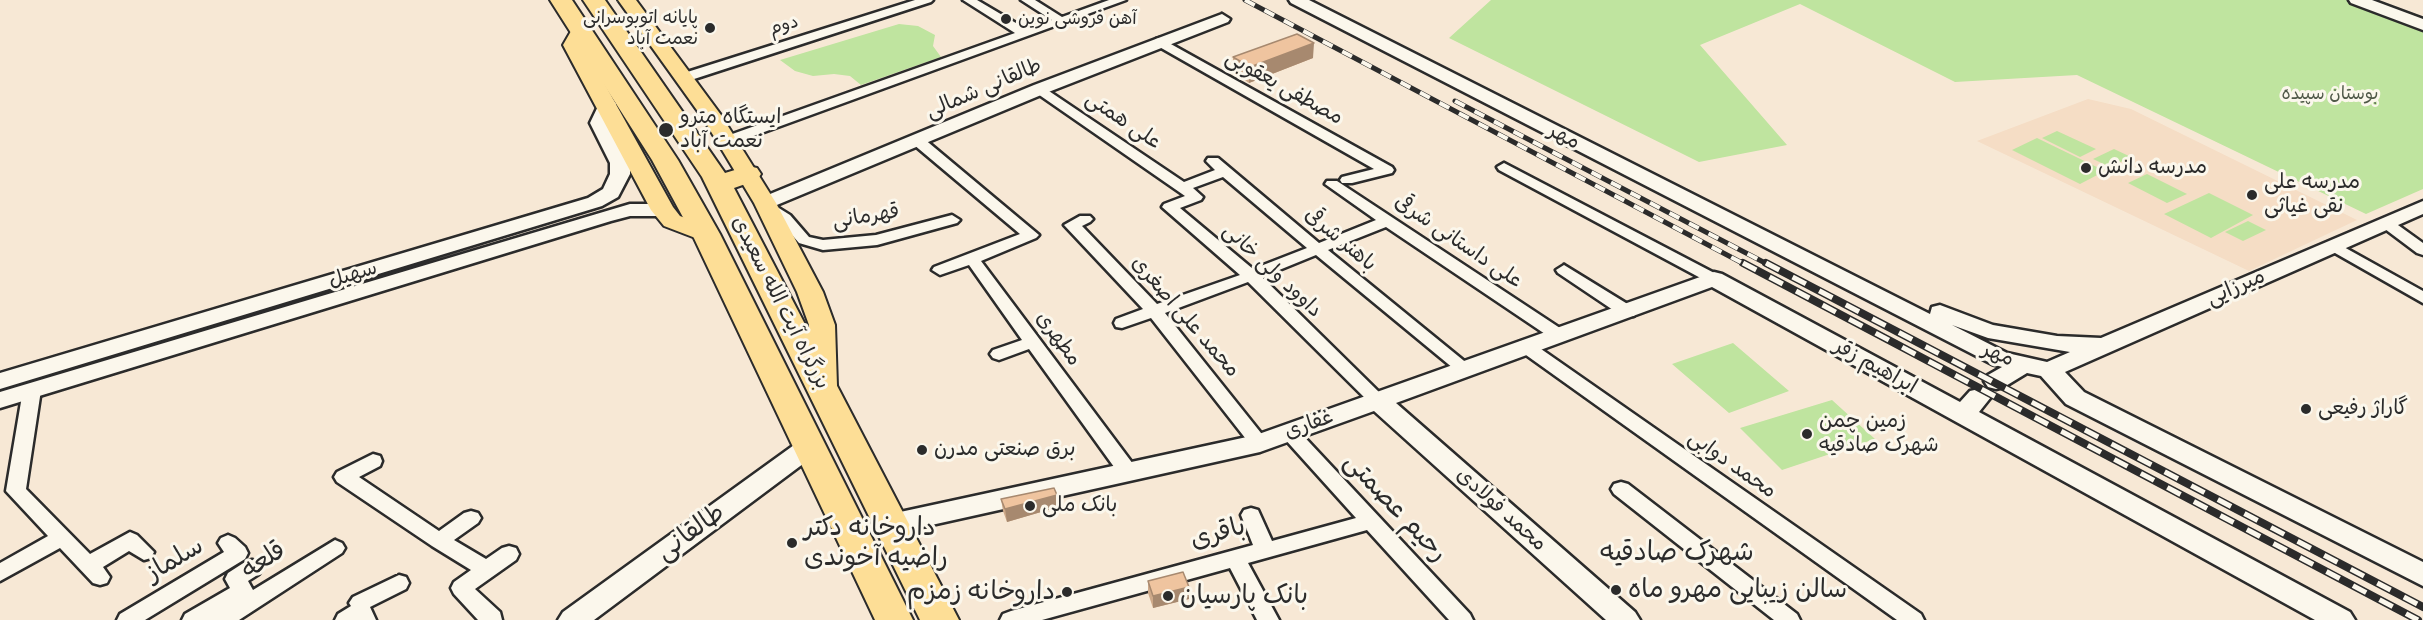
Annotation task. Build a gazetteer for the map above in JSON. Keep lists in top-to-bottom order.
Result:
{
  "streets": {
    "highway": ["بزرگراه آیت الله سعیدی"],
    "street": [
      "دوم",
      "مصطفی یعقوبی",
      "طالقانی شمالی",
      "علی همتی",
      "مهر",
      "قهرمانی",
      "باهنر شرقی",
      "علی داستانی شرقی",
      "داوود ولی خانی",
      "سهیل",
      "میرزایی",
      "محمد علی اصغری",
      "مطهری",
      "ابراهیم زقر",
      "غفاری",
      "محمد دوابی",
      "رحیم عصمتی",
      "محمد فولادی",
      "طالقانی",
      "باقری",
      "سلماز",
      "قلعه"
    ]
  },
  "crossings": [
    ["مصطفی یعقوبی", "طالقانی شمالی"],
    ["مصطفی یعقوبی", "علی داستانی شرقی"],
    ["طالقانی شمالی", "علی همتی"],
    ["طالقانی شمالی", "قهرمانی"],
    ["علی همتی", "باهنر شرقی"],
    ["علی همتی", "داوود ولی خانی"],
    ["باهنر شرقی", "داوود ولی خانی"],
    ["باهنر شرقی", "غفاری"],
    ["علی داستانی شرقی", "غفاری"],
    ["داوود ولی خانی", "غفاری"],
    ["داوود ولی خانی", "محمد فولادی"],
    ["بزرگراه آیت الله سعیدی", "غفاری"],
    ["بزرگراه آیت الله سعیدی", "طالقانی"],
    ["محمد علی اصغری", "غفاری"],
    ["مطهری", "غفاری"],
    ["ابراهیم زقر", "غفاری"],
    ["غفاری", "محمد دوابی"],
    ["غفاری", "رحیم عصمتی"],
    ["غفاری", "محمد فولادی"],
    ["رحیم عصمتی", "باقری"]
  ],
  "districts": ["شهرک صادقیه"],
  "parks": ["بوستان سپیده"],
  "places": [
    "آهن فروشی نوین",
    "پایانه اتوبوسرانی نعمت آباد",
    "ایستگاه مترو نعمت آباد",
    "مدرسه دانش",
    "مدرسه علی نقی غیاثی",
    "گاراژ رفیعی",
    "زمین چمن شهرک صادقیه",
    "برق صنعتی مدرن",
    "بانک ملی",
    "داروخانه دکتر راضیه آخوندی",
    "سالن زیبایی مهرو ماه",
    "داروخانه زمزم",
    "بانک پارسیان"
  ]
}
